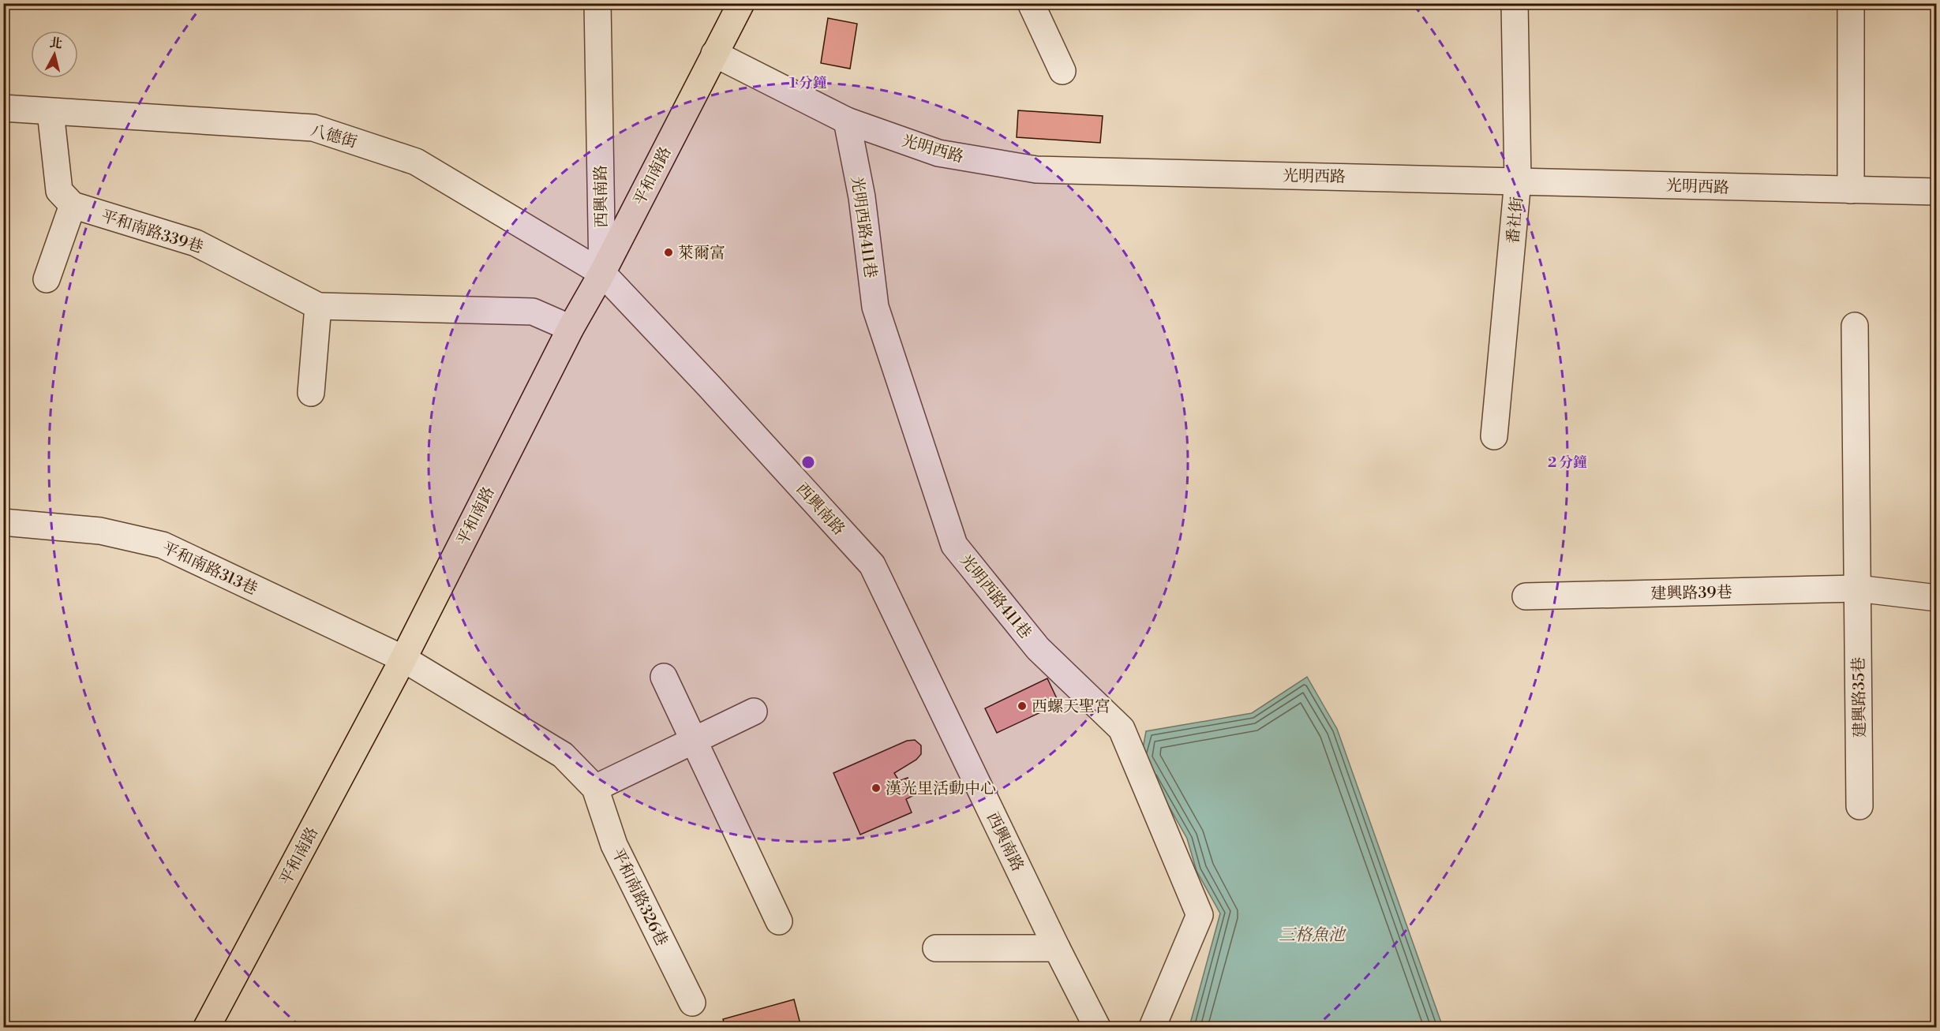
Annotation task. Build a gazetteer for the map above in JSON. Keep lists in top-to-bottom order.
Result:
{
  "streets": {
    "main road": ["平和南路"],
    "street": [
      "八德街",
      "光明西路",
      "西興南路",
      "番社街",
      "光明西路411巷",
      "平和南路339巷",
      "平和南路313巷",
      "建興路39巷",
      "建興路35巷",
      "平和南路326巷"
    ]
  },
  "crossings": [
    ["八德街", "平和南路"],
    ["八德街", "西興南路"],
    ["光明西路", "平和南路"],
    ["光明西路", "番社街"],
    ["光明西路", "光明西路411巷"],
    ["平和南路", "西興南路"],
    ["平和南路", "平和南路339巷"],
    ["平和南路", "平和南路313巷"],
    ["平和南路", "平和南路326巷"],
    ["平和南路313巷", "平和南路326巷"],
    ["建興路39巷", "建興路35巷"]
  ],
  "water": ["三格魚池"],
  "places": ["萊爾富", "西螺天聖宮", "漢光里活動中心"],
  "north": "top",
  "rings": ["1 分鐘", "2 分鐘"]
}
